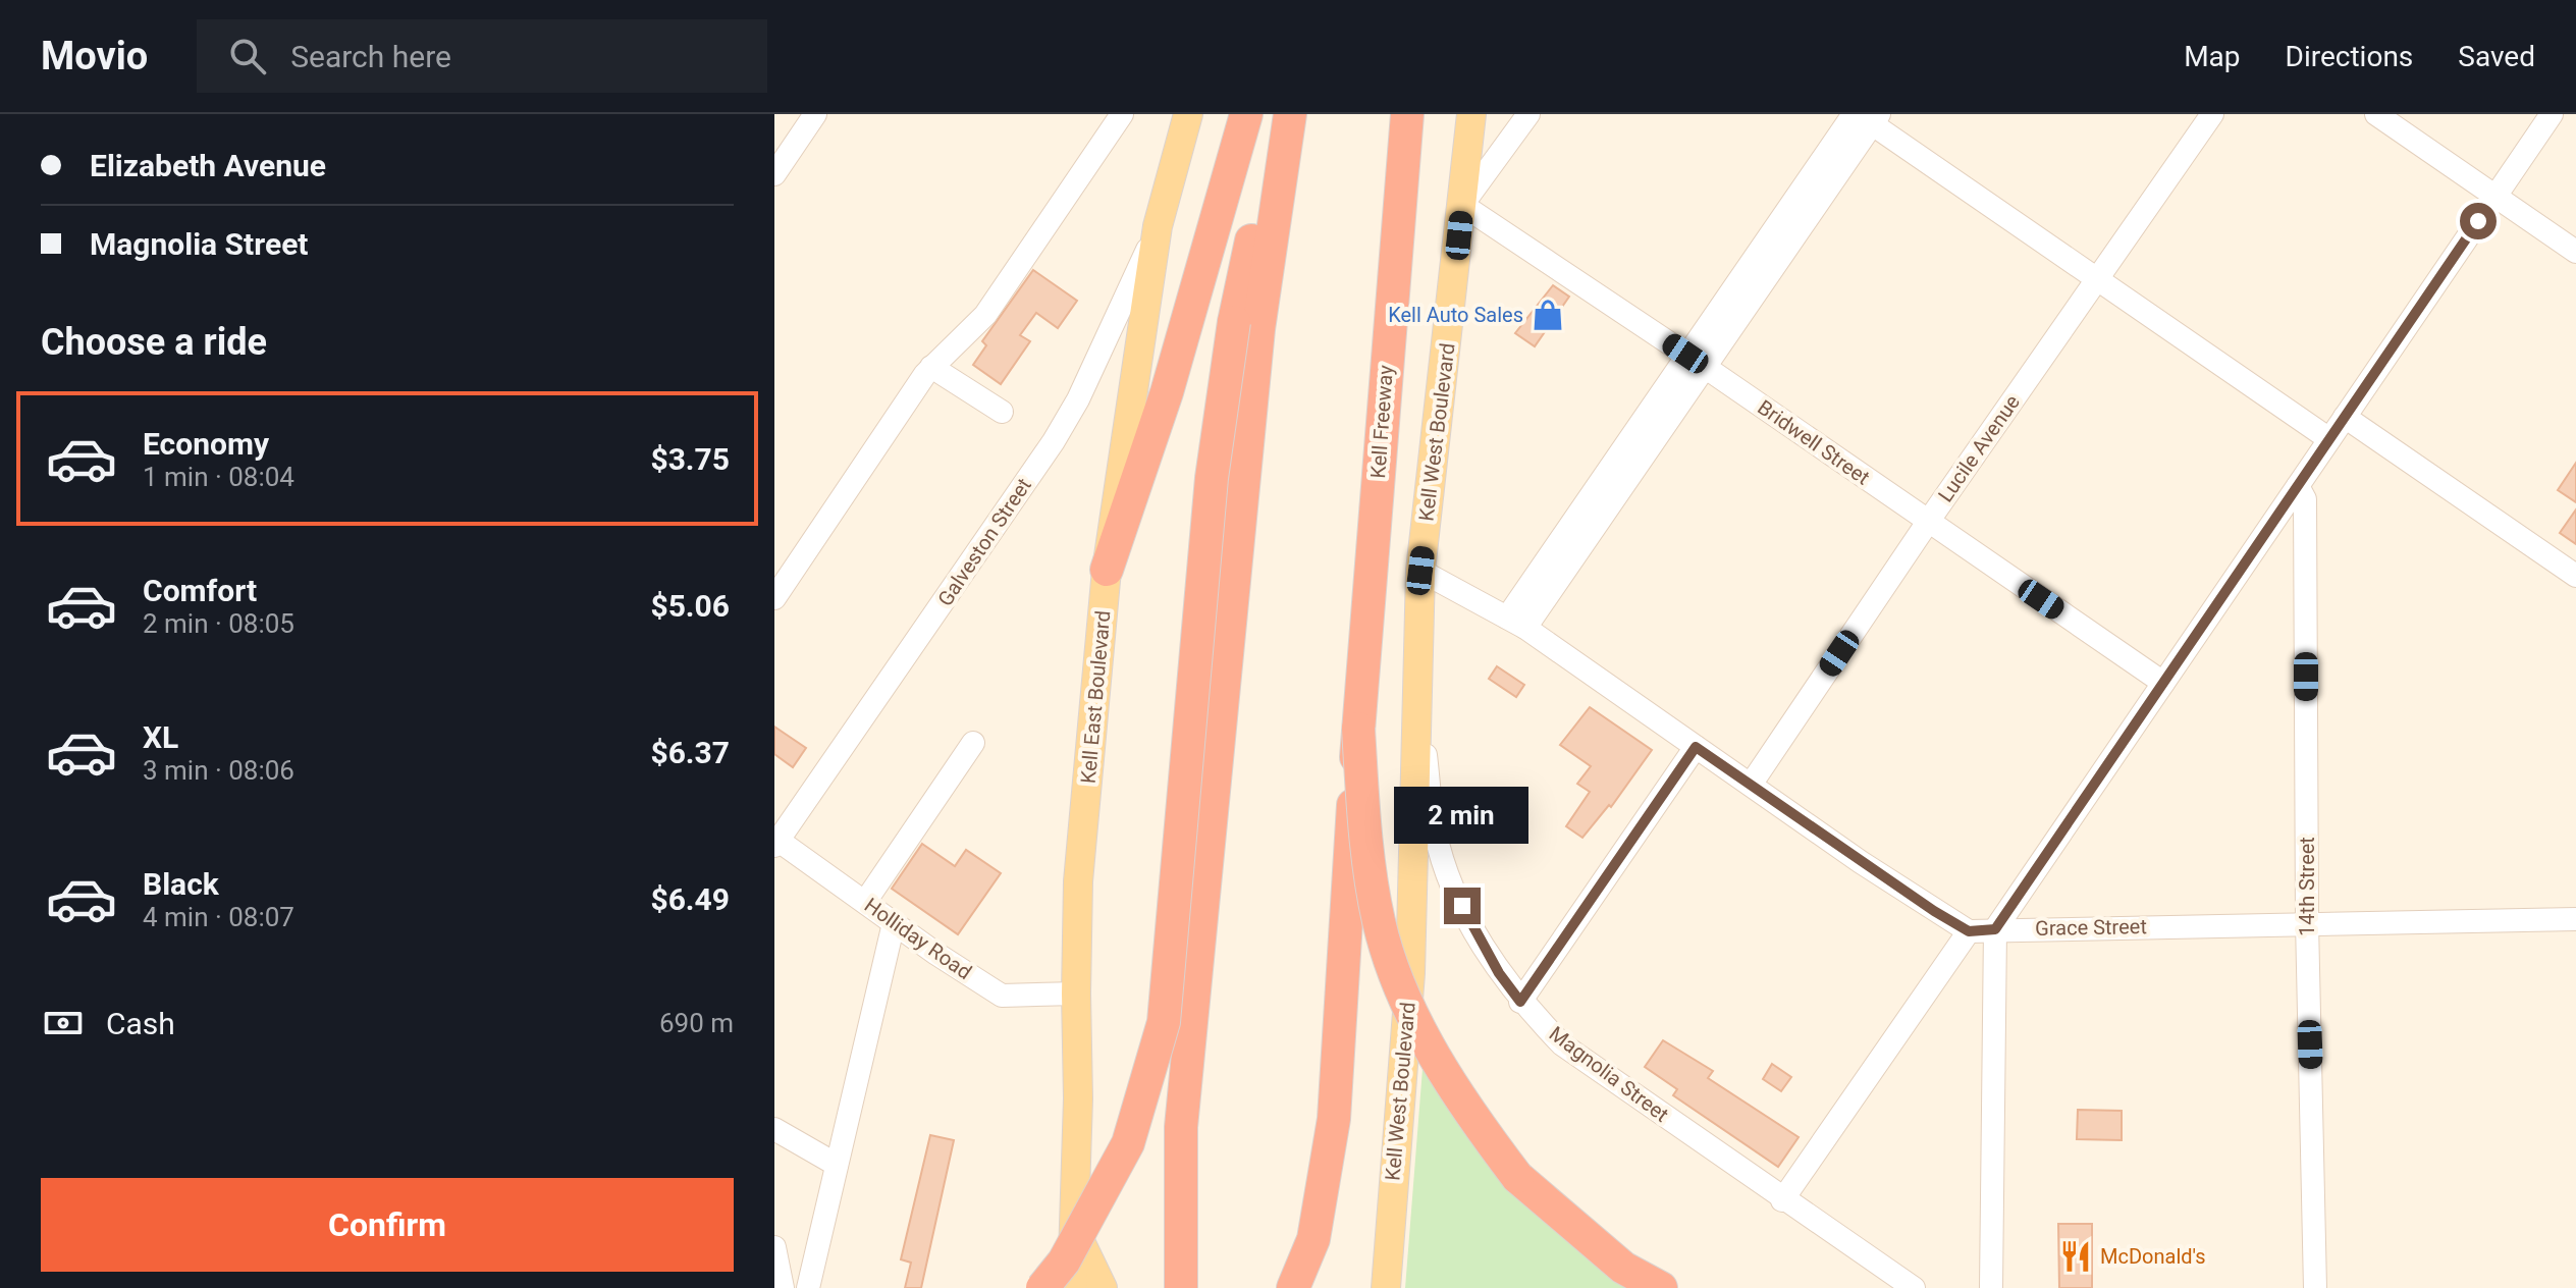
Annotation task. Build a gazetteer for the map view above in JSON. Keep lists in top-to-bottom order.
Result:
{
  "streets": {
    "highway": ["Kell Freeway"],
    "main road": ["Kell West Boulevard", "Kell East Boulevard"],
    "street": [
      "Bridwell Street",
      "Lucile Avenue",
      "Galveston Street",
      "14th Street",
      "Grace Street",
      "Holliday Road",
      "Magnolia Street"
    ]
  },
  "crossings": [
    ["Kell West Boulevard", "Bridwell Street"],
    ["Kell West Boulevard", "Magnolia Street"],
    ["Bridwell Street", "Lucile Avenue"],
    ["Galveston Street", "Kell East Boulevard"],
    ["Galveston Street", "Holliday Road"],
    ["Kell East Boulevard", "Holliday Road"],
    ["14th Street", "Grace Street"]
  ],
  "places": {
    "shop": ["Kell Auto Sales"],
    "restaurant": ["McDonald's"]
  },
  "page": {
    "header": "Movio",
    "search": "Search here",
    "nav": ["Map", "Directions", "Saved"],
    "banner": ["Elizabeth Avenue", "Magnolia Street"],
    "heading": "Choose a ride",
    "list": [
      {
        "name": "Economy",
        "note": "1 min · 08:04",
        "value": "$3.75"
      },
      {
        "name": "Comfort",
        "note": "2 min · 08:05",
        "value": "$5.06"
      },
      {
        "name": "XL",
        "note": "3 min · 08:06",
        "value": "$6.37"
      },
      {
        "name": "Black",
        "note": "4 min · 08:07",
        "value": "$6.49"
      }
    ],
    "bubble": "2 min",
    "pay": ["Cash", "690 m"],
    "buttons": "Confirm"
  }
}
